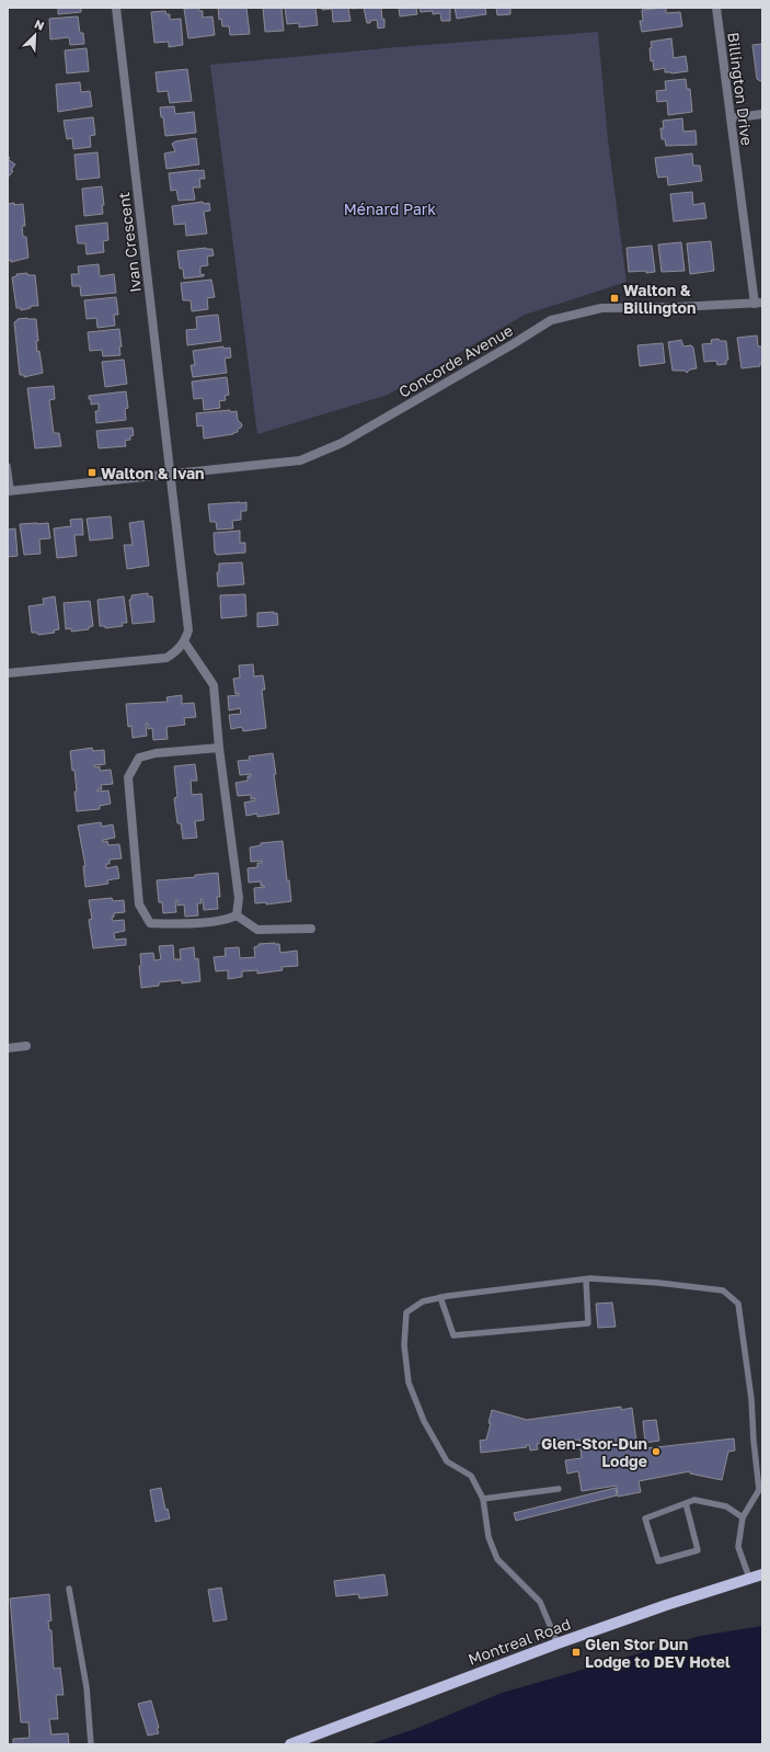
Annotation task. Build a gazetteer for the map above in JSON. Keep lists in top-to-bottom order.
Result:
{
  "streets": {
    "main road": ["Montreal Road"],
    "street": ["Billington Drive", "Ivan Crescent", "Concorde Avenue"]
  },
  "crossings": [
    ["Billington Drive", "Concorde Avenue"],
    ["Ivan Crescent", "Concorde Avenue"]
  ],
  "parks": ["Ménard Park"],
  "places": {
    "transit": ["Walton & Billington", "Walton & Ivan", "Glen Stor Dun Lodge to DEV Hotel"],
    "other": ["Glen-Stor-Dun Lodge"]
  },
  "north": "top right"
}
